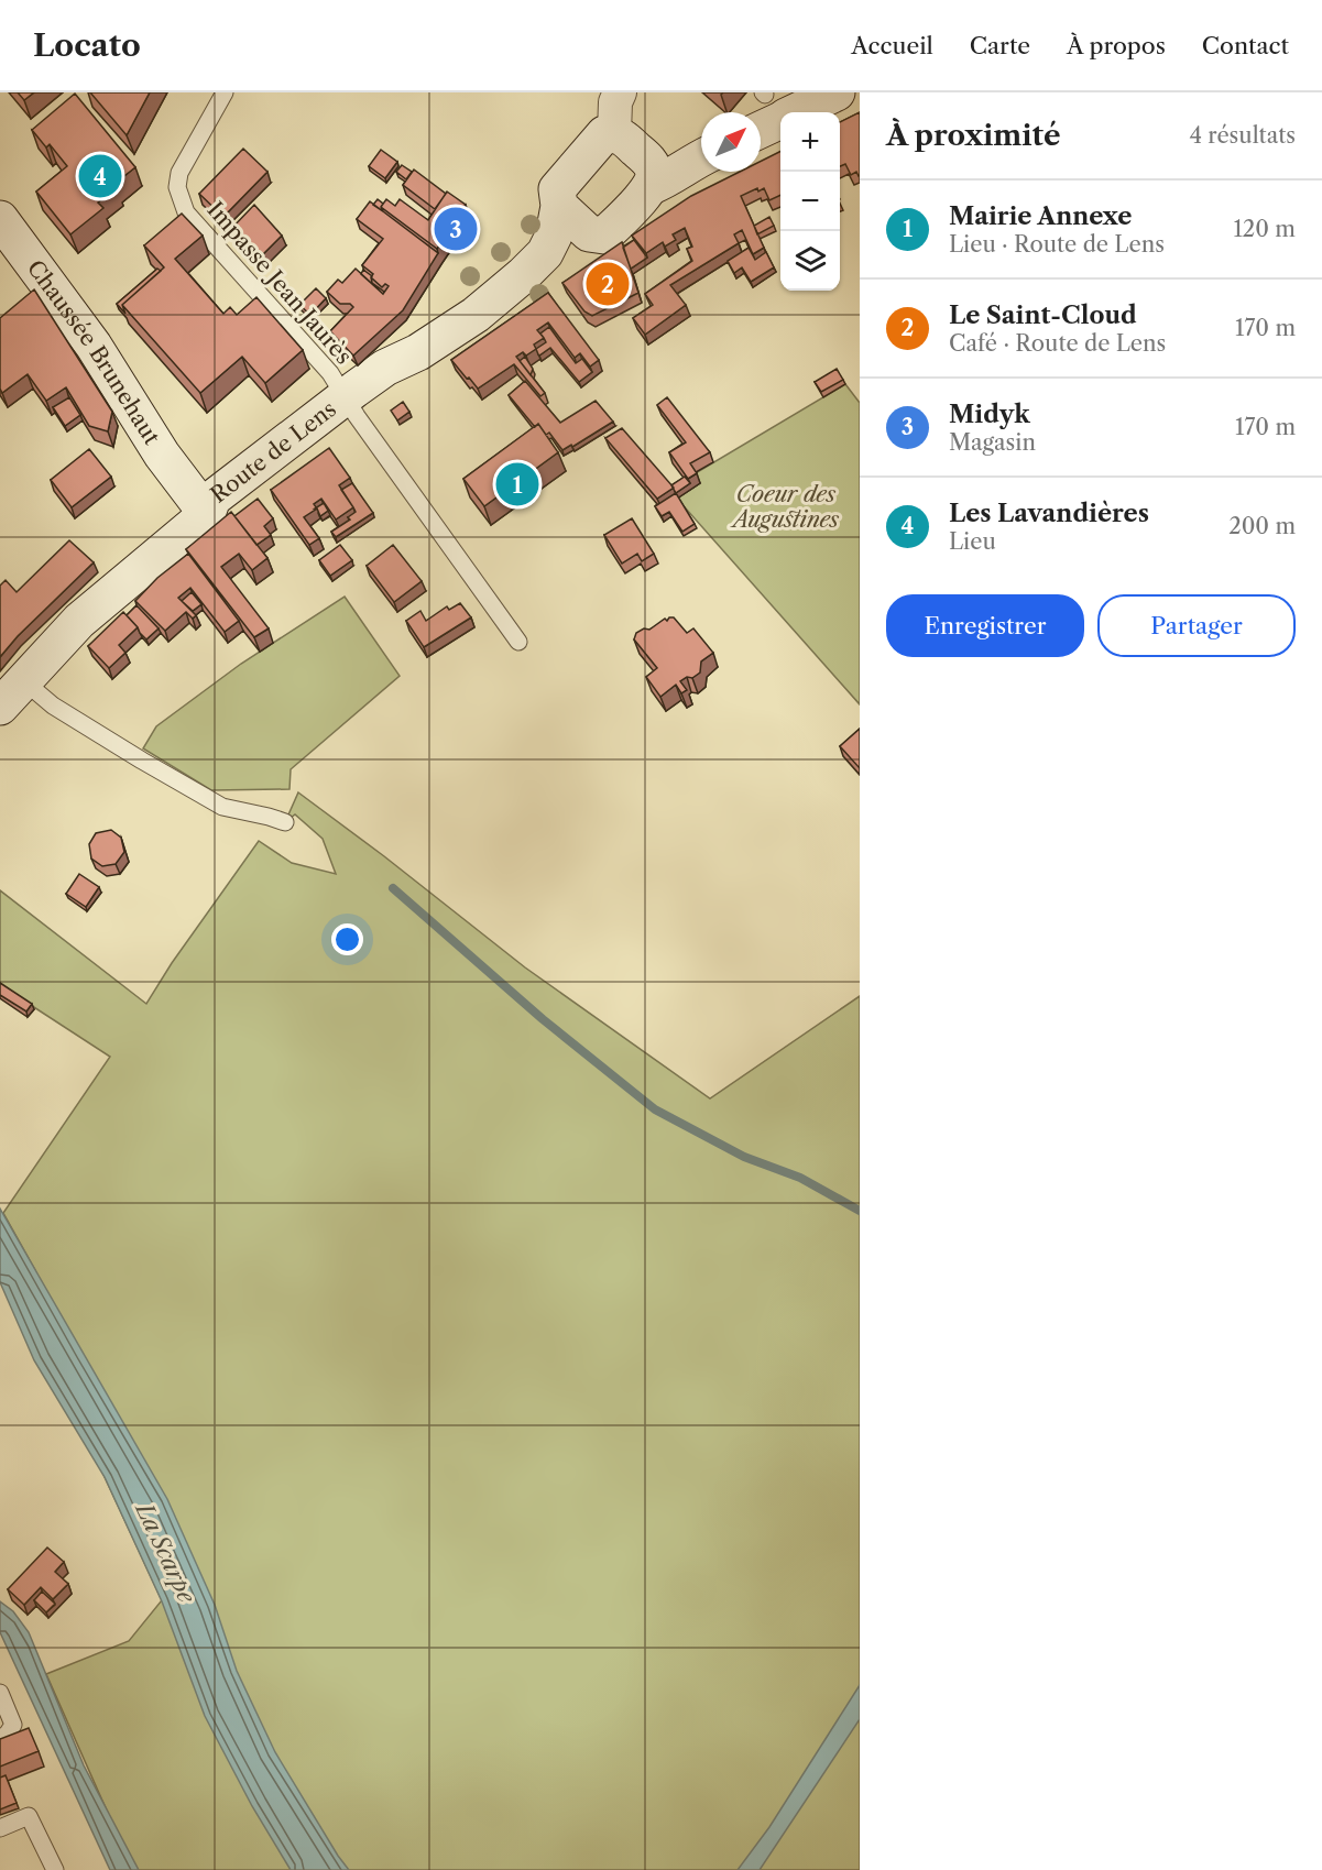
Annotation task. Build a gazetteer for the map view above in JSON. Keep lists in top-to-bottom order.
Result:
{
  "streets": {
    "main road": ["Chaussée Brunehaut", "Route de Lens"],
    "lane": ["Impasse Jean Jaurès"]
  },
  "crossings": [
    ["Impasse Jean Jaurès", "Route de Lens"],
    ["Chaussée Brunehaut", "Route de Lens"]
  ],
  "water": ["La Scarpe"],
  "parks": ["Coeur des Augustines"],
  "north": "top right",
  "page": {
    "header": "Locato",
    "nav": [
      "Accueil",
      "Carte",
      "À propos",
      "Contact"
    ],
    "heading": ["À proximité", "4 résultats"],
    "map_buttons": ["+", "−"],
    "pins": [
      "4",
      "3",
      "2",
      "1"
    ],
    "list": [
      {
        "mark": "1",
        "name": "Mairie Annexe",
        "note": "Lieu · Route de Lens",
        "value": "120 m"
      },
      {
        "mark": "2",
        "name": "Le Saint-Cloud",
        "note": "Café · Route de Lens",
        "value": "170 m"
      },
      {
        "mark": "3",
        "name": "Midyk",
        "note": "Magasin",
        "value": "170 m"
      },
      {
        "mark": "4",
        "name": "Les Lavandières",
        "note": "Lieu",
        "value": "200 m"
      }
    ],
    "buttons": ["Enregistrer", "Partager"]
  }
}
